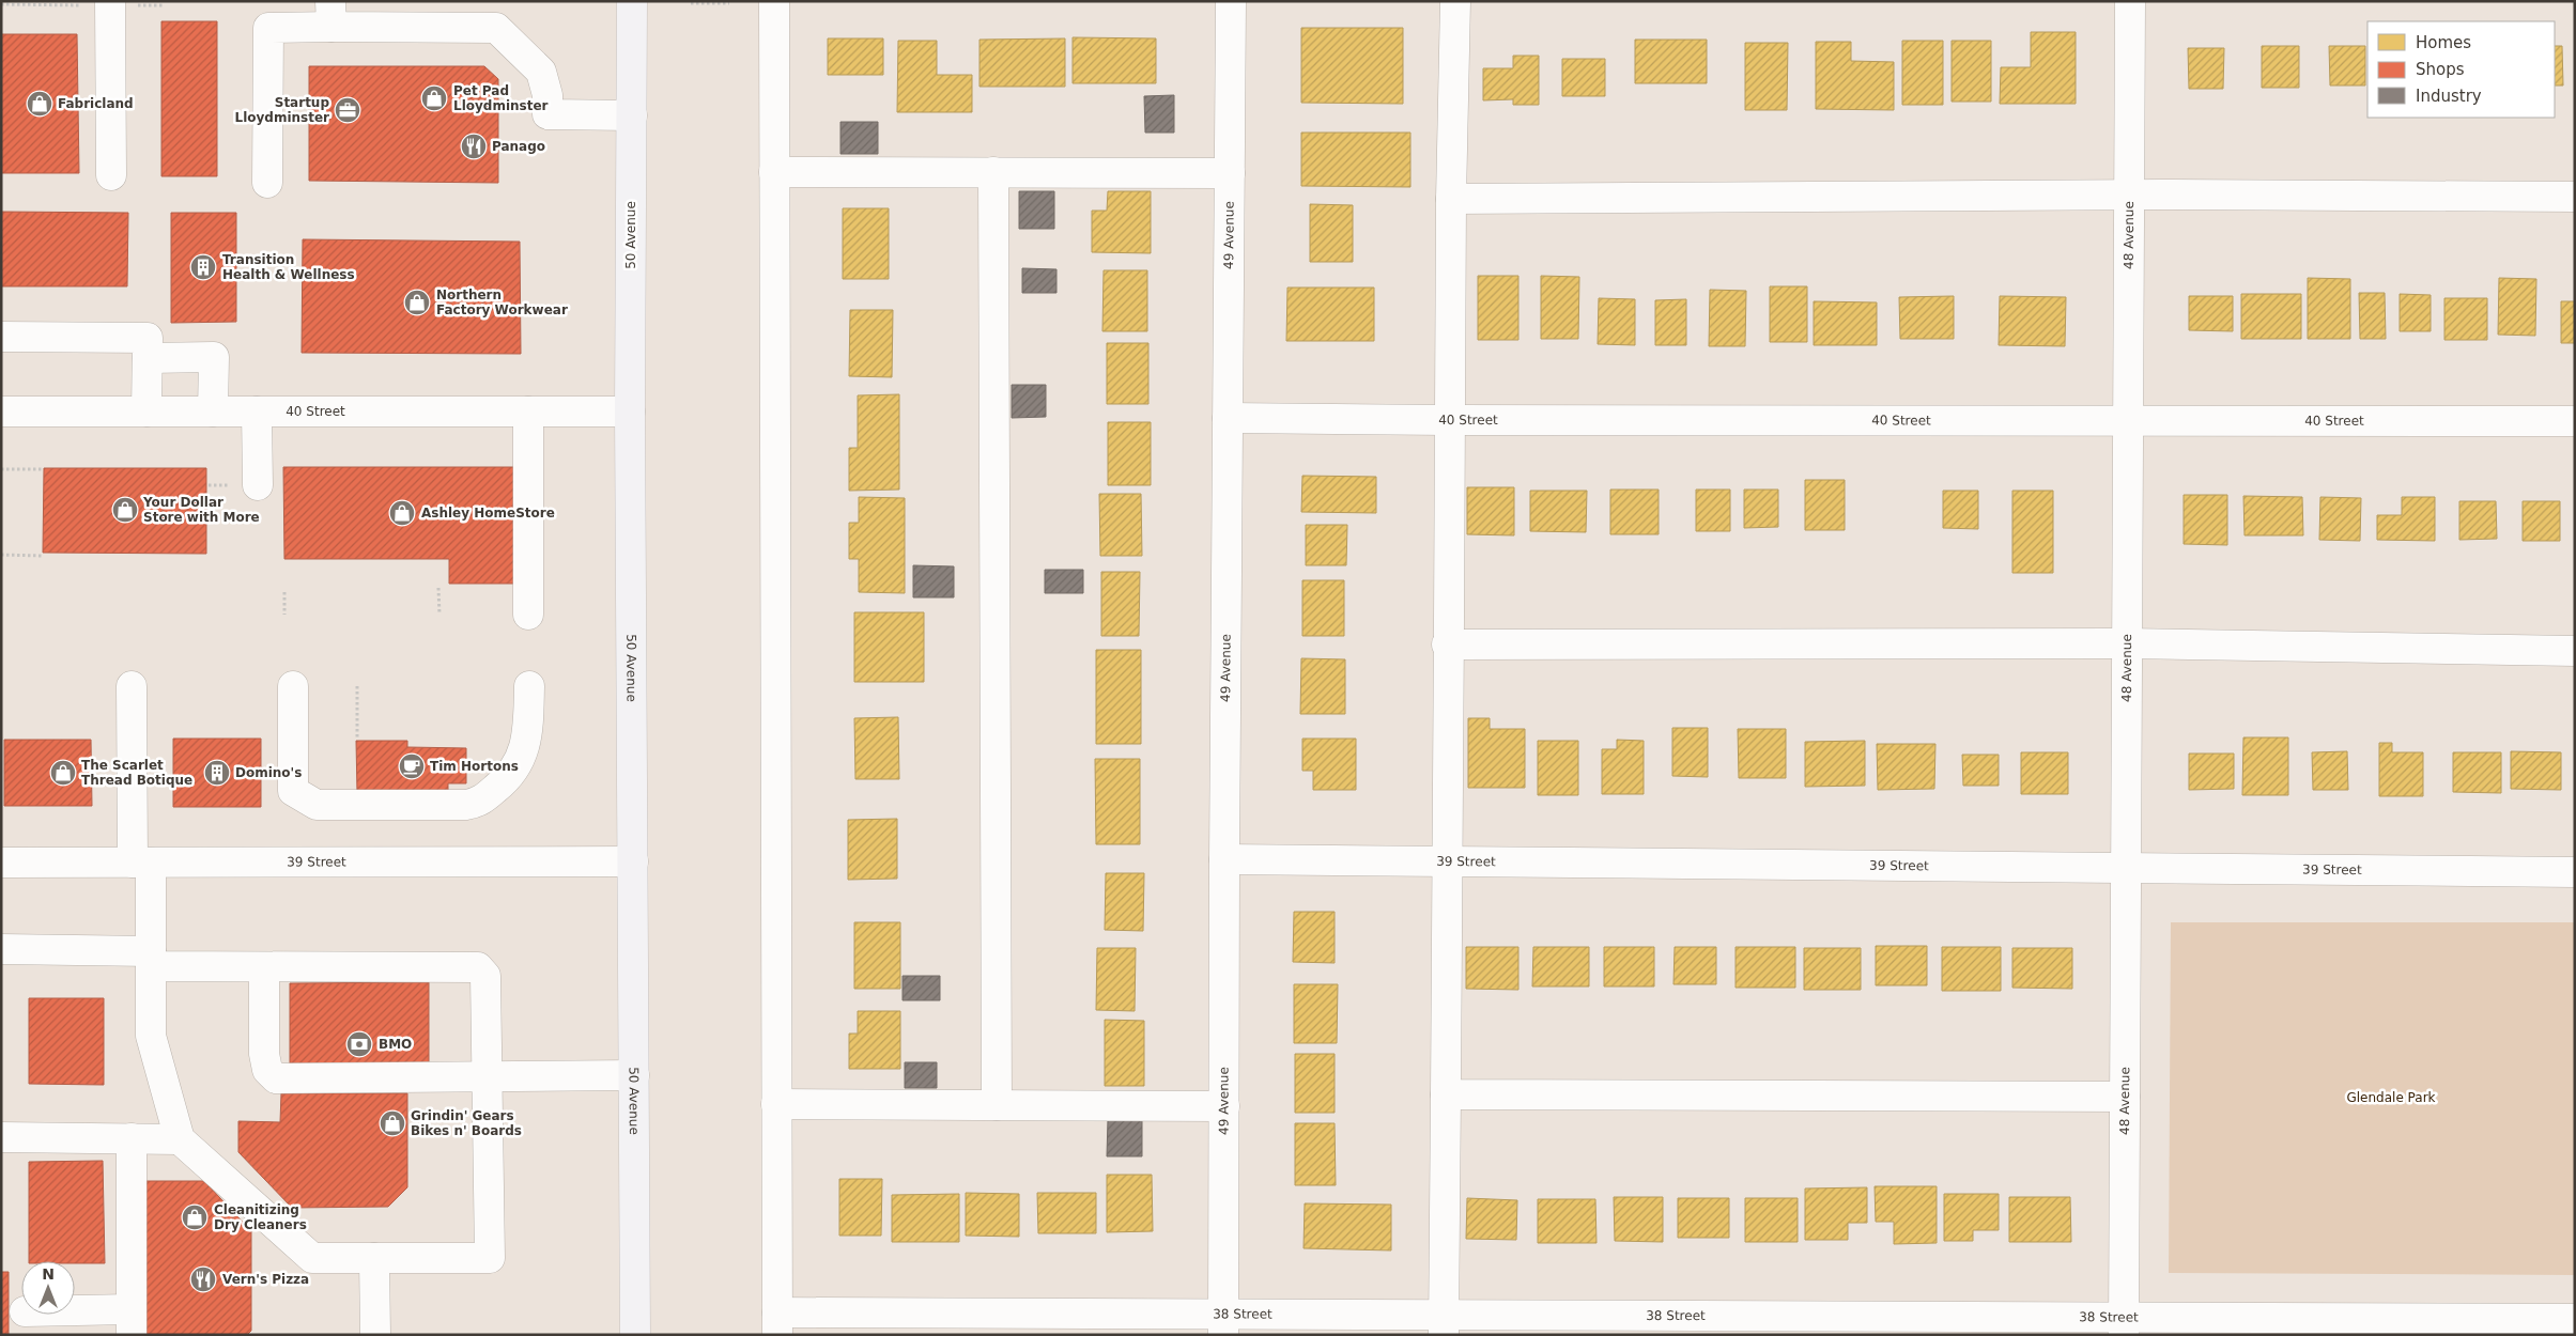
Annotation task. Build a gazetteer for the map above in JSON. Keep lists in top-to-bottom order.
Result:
{
  "streets": {
    "main road": ["50 Avenue"],
    "street": [
      "49 Avenue",
      "48 Avenue",
      "40 Street",
      "39 Street",
      "38 Street"
    ]
  },
  "crossings": [
    ["50 Avenue", "40 Street"],
    ["50 Avenue", "39 Street"],
    ["49 Avenue", "40 Street"],
    ["49 Avenue", "39 Street"],
    ["49 Avenue", "38 Street"],
    ["48 Avenue", "40 Street"],
    ["48 Avenue", "39 Street"],
    ["48 Avenue", "38 Street"]
  ],
  "parks": ["Glendale Park"],
  "places": {
    "shop": [
      "Pet Pad Lloydminster",
      "Fabricland",
      "Northern Factory Workwear",
      "Your Dollar Store with More",
      "Ashley HomeStore",
      "The Scarlet Thread Botique",
      "Grindin' Gears Bikes n' Boards",
      "Cleanitizing Dry Cleaners"
    ],
    "office": ["Startup Lloydminster"],
    "restaurant": ["Panago", "Vern's Pizza"],
    "building": ["Transition Health & Wellness", "Domino's"],
    "cafe": ["Tim Hortons"],
    "bank": ["BMO"]
  },
  "legend": ["Homes", "Shops", "Industry"],
  "north": "top"
}
